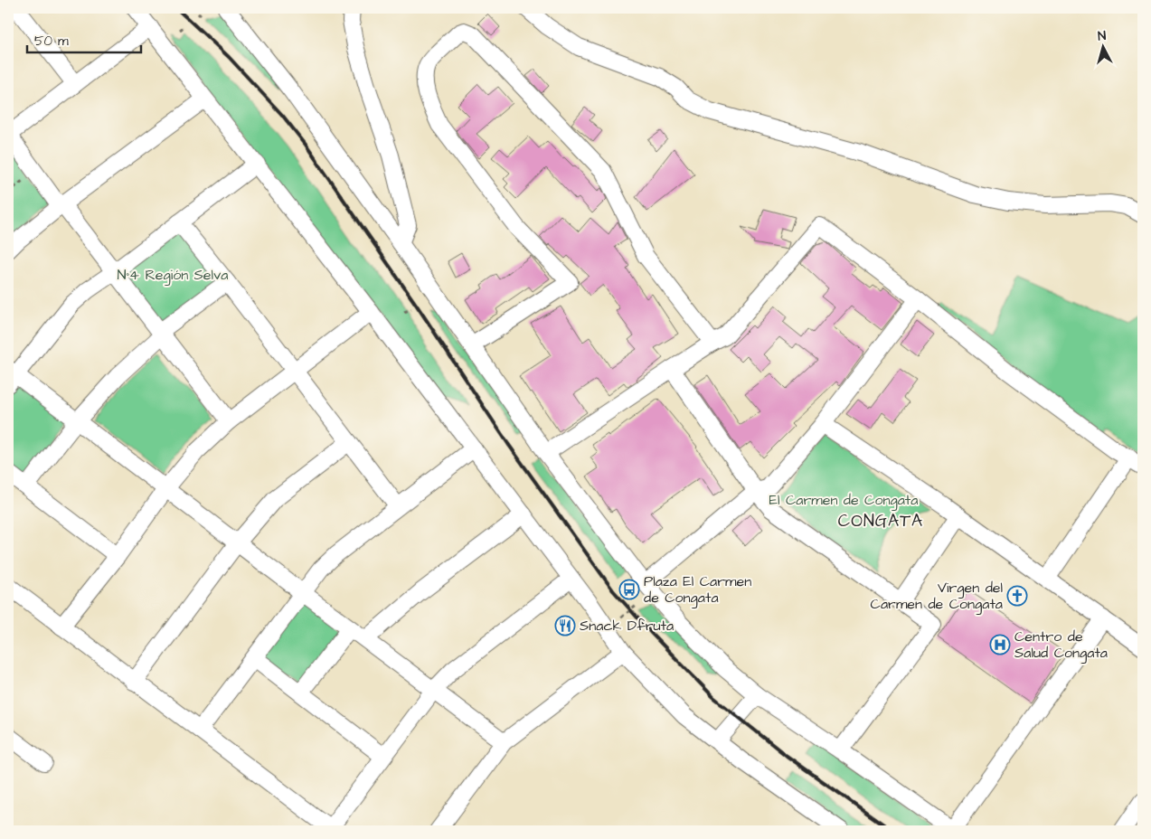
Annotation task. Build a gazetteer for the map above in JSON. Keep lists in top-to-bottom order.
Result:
{
  "districts": ["CONGATA"],
  "parks": ["N°4 Región Selva", "El Carmen de Congata"],
  "places": {
    "bus stop": ["Plaza El Carmen de Congata"],
    "church": ["Virgen del Carmen de Congata"],
    "restaurant": ["Snack Dfruta"],
    "hospital": ["Centro de Salud Congata"]
  },
  "scale_bar": "50 m",
  "north": "top"
}
